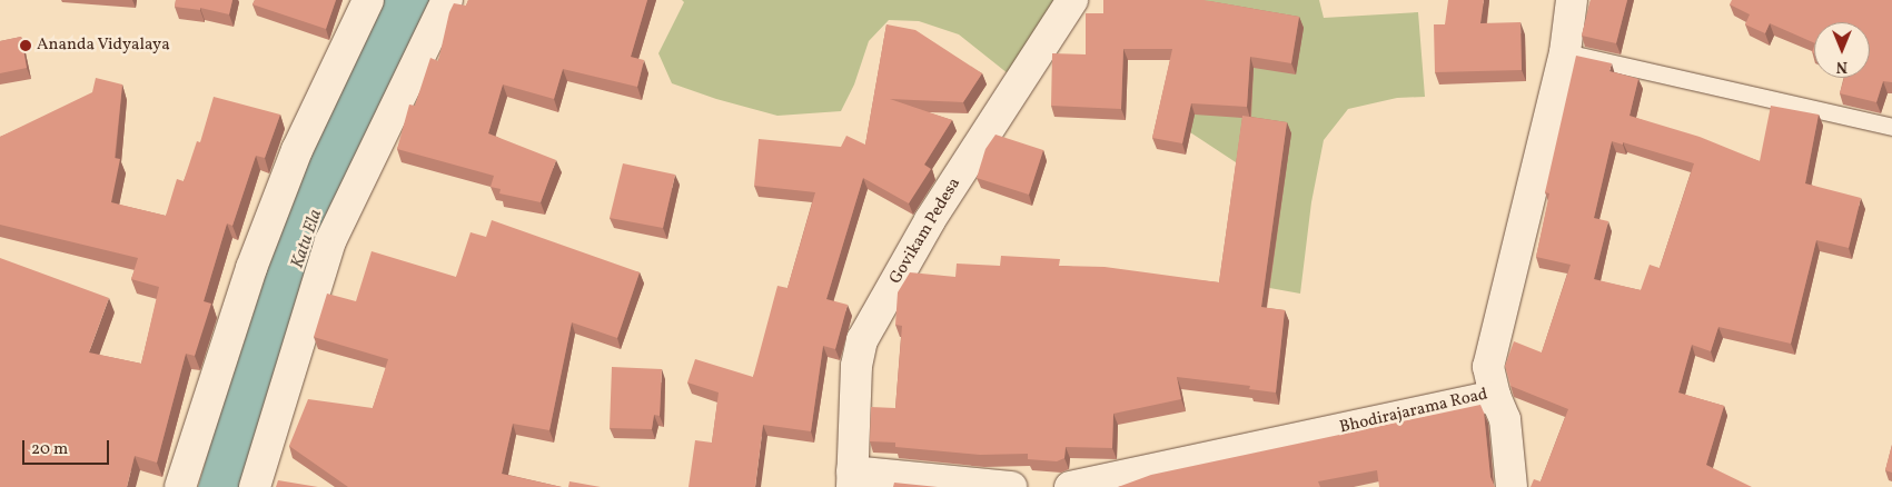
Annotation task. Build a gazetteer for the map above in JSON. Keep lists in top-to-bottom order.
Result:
{
  "streets": {
    "street": ["Govikam Pedesa", "Bhodirajarama Road"]
  },
  "water": ["Katu Ela"],
  "places": ["Ananda Vidyalaya"],
  "scale_bar": "20 m",
  "north": "bottom"
}
